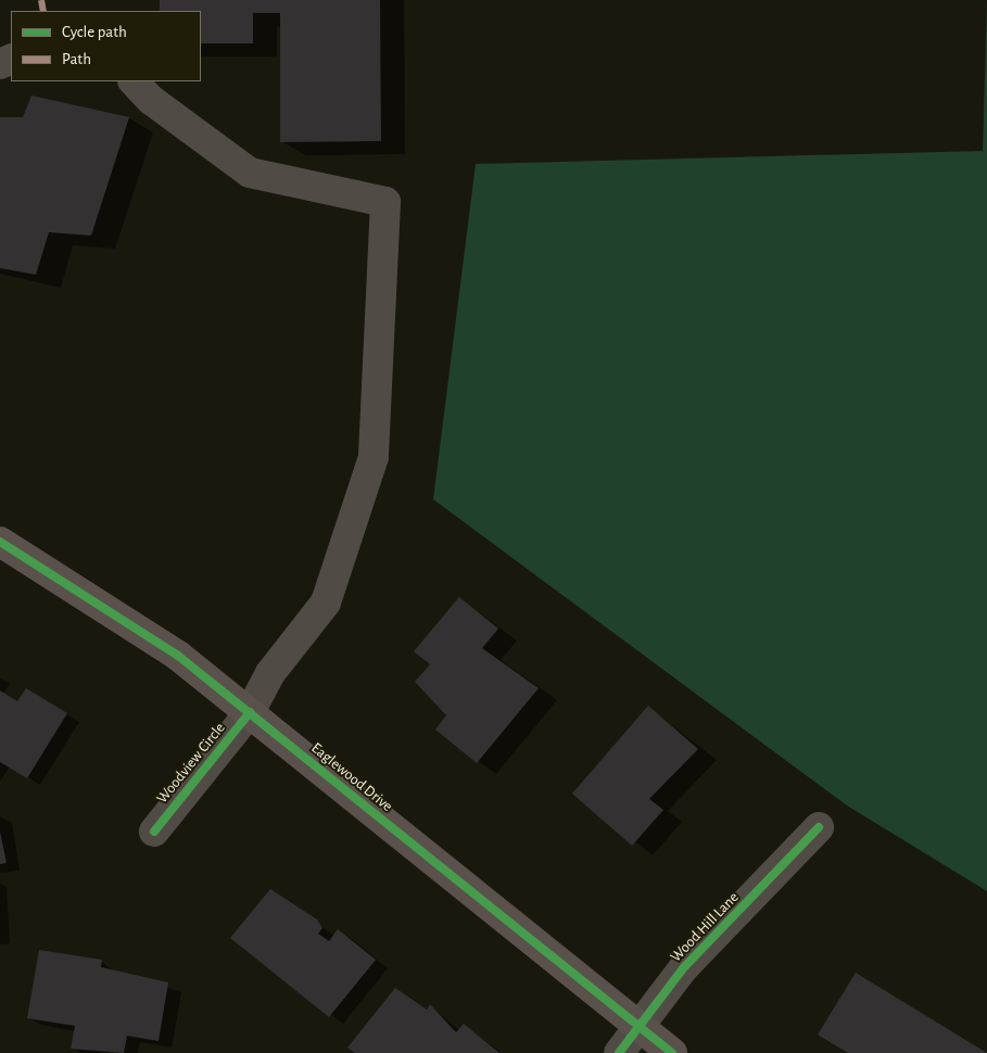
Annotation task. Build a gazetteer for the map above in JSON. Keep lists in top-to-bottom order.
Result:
{
  "streets": {
    "main road": ["Eaglewood Drive"],
    "street": ["Woodview Circle", "Wood Hill Lane"]
  },
  "crossings": [
    ["Woodview Circle", "Eaglewood Drive"],
    ["Eaglewood Drive", "Wood Hill Lane"]
  ],
  "legend": ["Cycle path", "Path"]
}
